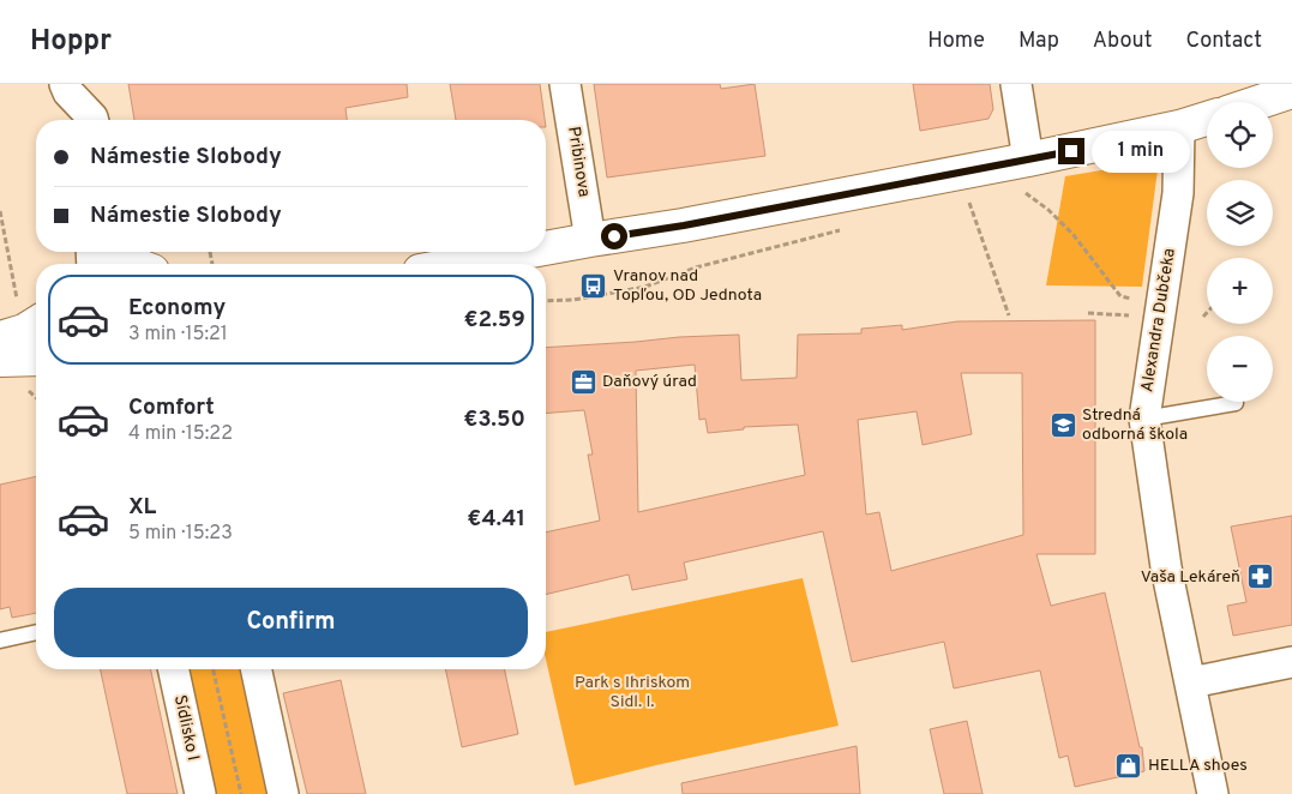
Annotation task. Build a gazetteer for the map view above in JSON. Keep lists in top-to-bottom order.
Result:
{
  "streets": {
    "street": ["Pribinova", "Alexandra Dubčeka", "Sídlisko I"]
  },
  "parks": ["Park s Ihriskom Sidl. I."],
  "places": {
    "bus stop": ["Vranov nad Topľou, OD Jednota"],
    "office": ["Daňový úrad"],
    "school or university": ["Stredná odborná škola"],
    "pharmacy": ["Vaša Lekáreň"],
    "shop": ["HELLA shoes"]
  },
  "page": {
    "header": "Hoppr",
    "nav": [
      "Home",
      "Map",
      "About",
      "Contact"
    ],
    "map_buttons": ["+", "−"],
    "banner": ["Námestie Slobody", "Námestie Slobody"],
    "bubble": "1 min",
    "list": [
      {
        "name": "Economy",
        "note": "3 min · 15:21",
        "value": "€2.59"
      },
      {
        "name": "Comfort",
        "note": "4 min · 15:22",
        "value": "€3.50"
      },
      {
        "name": "XL",
        "note": "5 min · 15:23",
        "value": "€4.41"
      }
    ],
    "buttons": "Confirm"
  }
}
